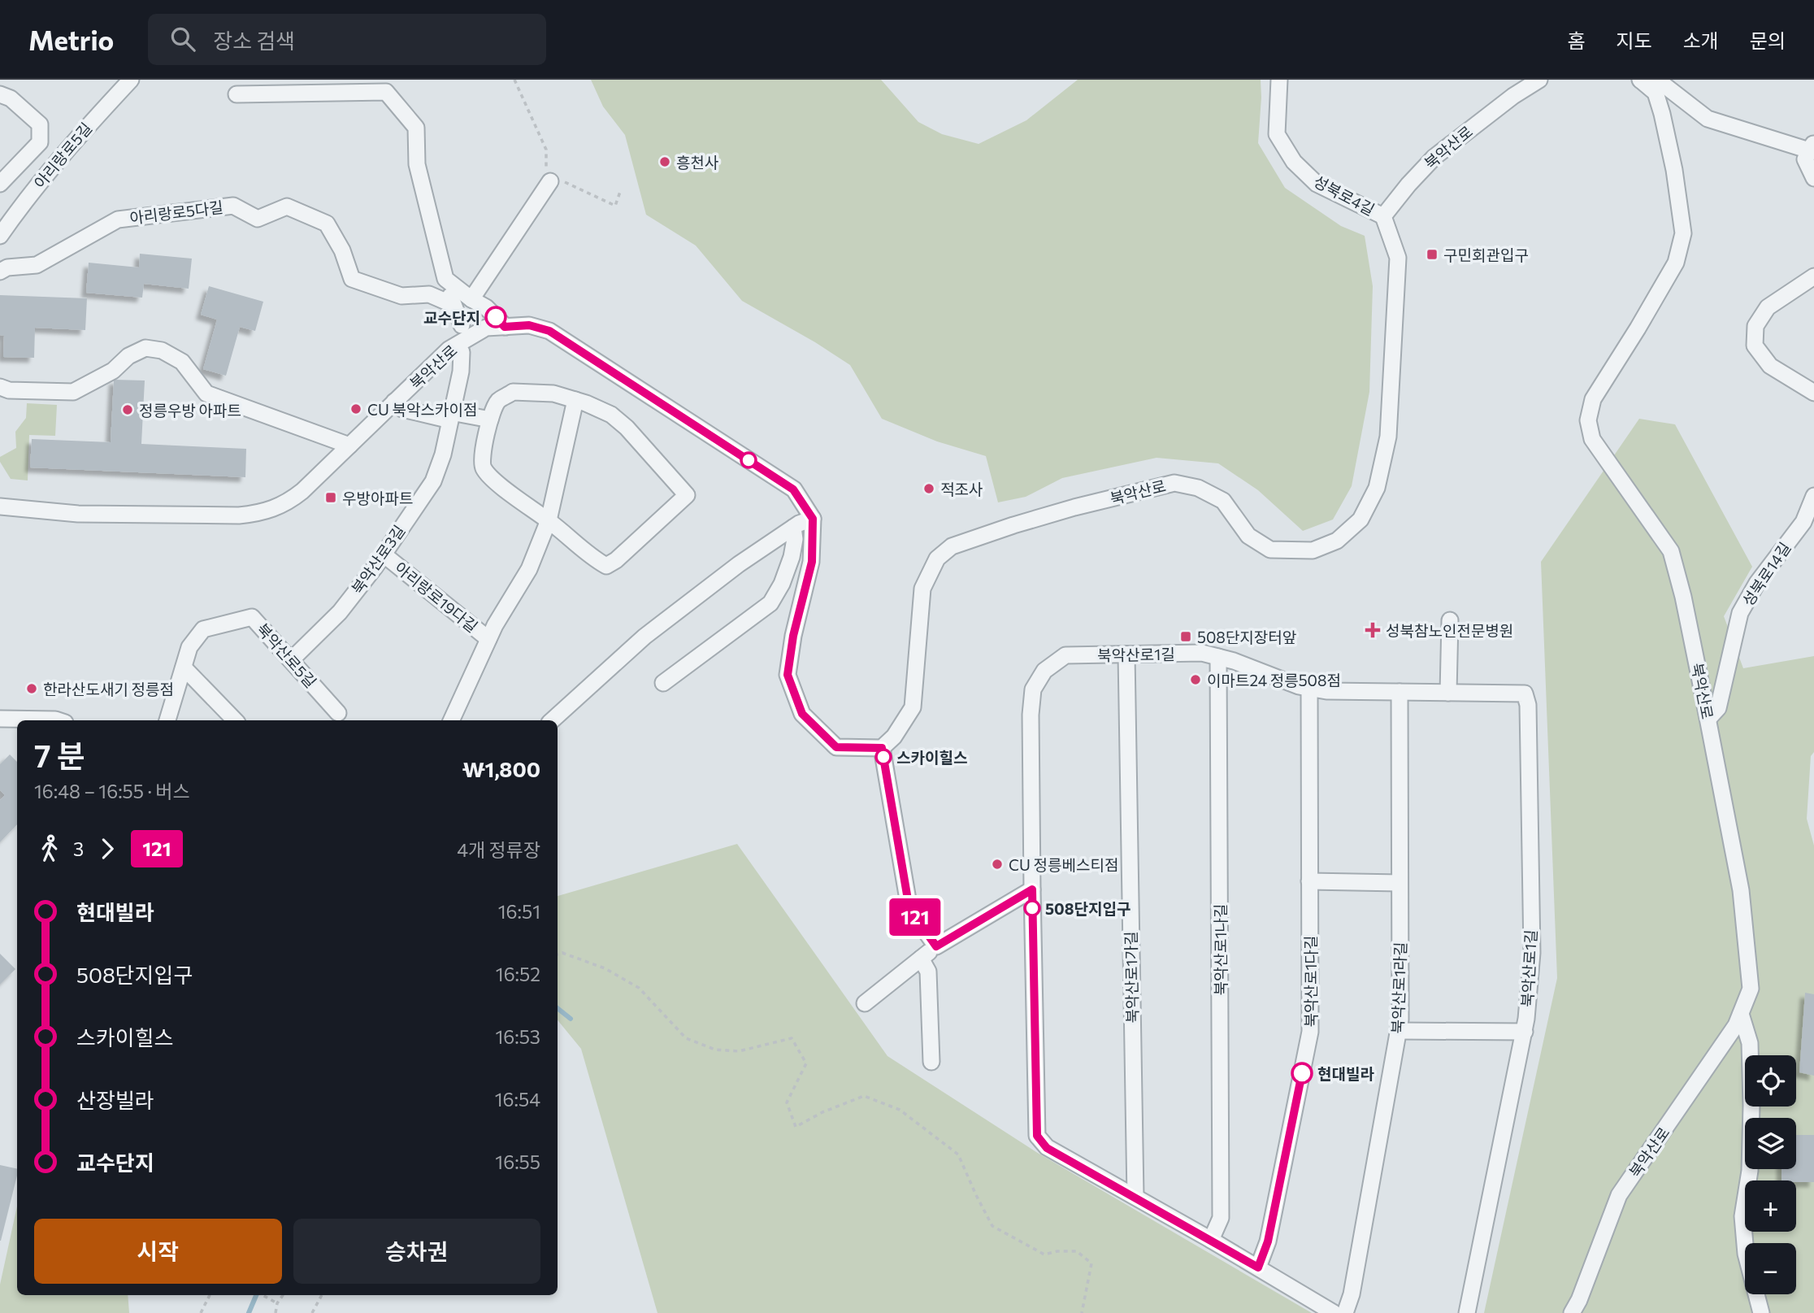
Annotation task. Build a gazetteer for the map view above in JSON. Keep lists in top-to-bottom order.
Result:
{
  "streets": {
    "street": [
      "북악산로",
      "아리랑로5길",
      "성북로4길",
      "아리랑로5다길",
      "북악산로3길",
      "성북로14길",
      "아리랑로19다길",
      "북악산로1길",
      "북악산로5길",
      "북악산로1나길",
      "북악산로1가길",
      "북악산로1다길",
      "북악산로1라길"
    ]
  },
  "crossings": [
    ["북악산로", "성북로4길"],
    ["북악산로", "성북로14길"],
    ["북악산로3길", "아리랑로19다길"],
    ["북악산로3길", "북악산로5길"],
    ["북악산로1길", "북악산로1나길"],
    ["북악산로1길", "북악산로1가길"],
    ["북악산로1길", "북악산로1다길"],
    ["북악산로1길", "북악산로1라길"]
  ],
  "places": {
    "other": [
      "흥천사",
      "교수단지",
      "CU 북악스카이점",
      "정릉우방 아파트",
      "적조사",
      "이마트24 정릉508점",
      "한라산도새기 정릉점",
      "스카이힐스",
      "CU 정릉베스티점",
      "508단지입구",
      "현대빌라"
    ],
    "transit": ["구민회관입구", "우방아파트", "508단지장터앞"],
    "health": ["성북참노인전문병원"]
  },
  "lines": ["bus line 121"],
  "page": {
    "header": "Metrio",
    "search": "장소 검색",
    "nav": [
      "홈",
      "지도",
      "소개",
      "문의"
    ],
    "on_map": "121",
    "heading": ["7 분", "16:48 – 16:55 · 버스", "₩1,800"],
    "legs": ["3", "121", "4개 정류장"],
    "list": [
      {
        "name": "현대빌라",
        "value": "16:51"
      },
      {
        "name": "508단지입구",
        "value": "16:52"
      },
      {
        "name": "스카이힐스",
        "value": "16:53"
      },
      {
        "name": "산장빌라",
        "value": "16:54"
      },
      {
        "name": "교수단지",
        "value": "16:55"
      }
    ],
    "map_buttons": ["+", "−"],
    "buttons": ["시작", "승차권"]
  }
}
